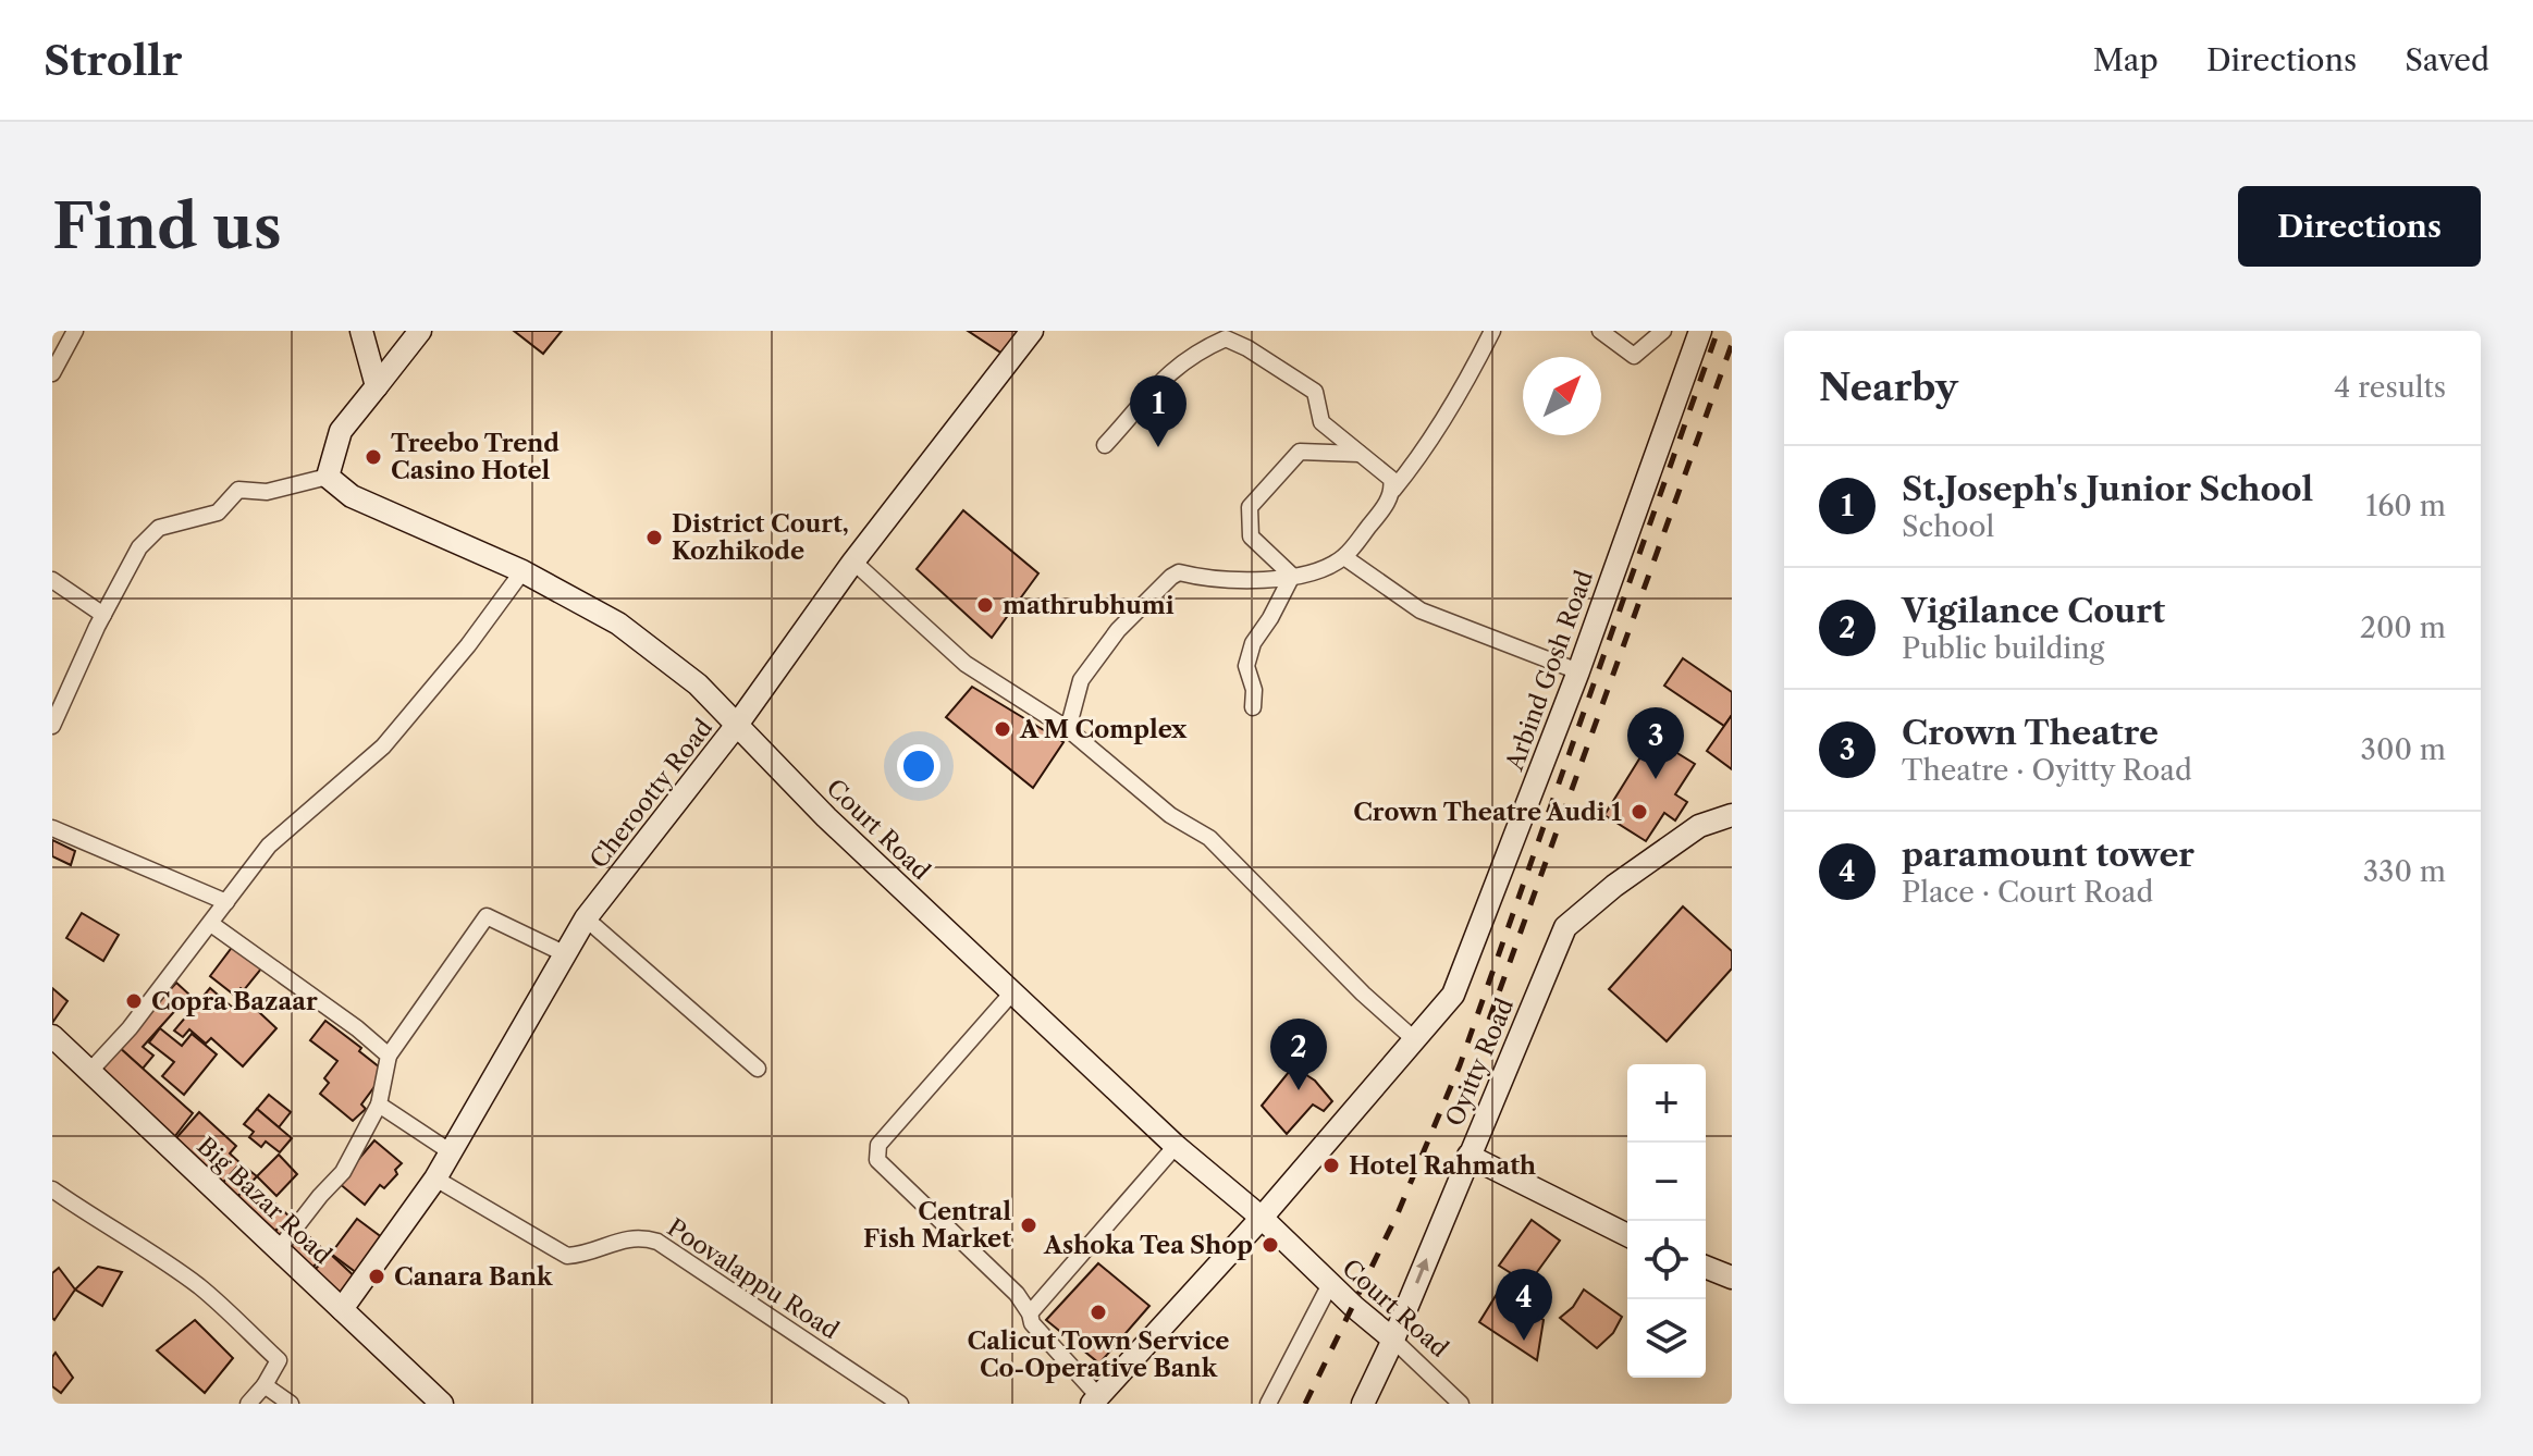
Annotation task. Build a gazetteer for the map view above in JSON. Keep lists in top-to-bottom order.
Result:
{
  "streets": {
    "main road": [
      "Arbind Gosh Road",
      "Cherootty Road",
      "Court Road",
      "Oyitty Road",
      "Big Bazar Road"
    ],
    "street": ["Poovalappu Road"]
  },
  "crossings": [
    ["Arbind Gosh Road", "Court Road"],
    ["Cherootty Road", "Court Road"],
    ["Cherootty Road", "Big Bazar Road"],
    ["Cherootty Road", "Poovalappu Road"],
    ["Court Road", "Oyitty Road"]
  ],
  "places": [
    "Treebo Trend Casino Hotel",
    "District Court, Kozhikode",
    "mathrubhumi",
    "A M Complex",
    "Crown Theatre Audi 1",
    "Copra Bazaar",
    "Hotel Rahmath",
    "Central Fish Market",
    "Ashoka Tea Shop",
    "Canara Bank",
    "Calicut Town Service Co-Operative Bank"
  ],
  "north": "top right",
  "page": {
    "header": "Strollr",
    "nav": ["Map", "Directions", "Saved"],
    "buttons": "Directions",
    "title": "Find us",
    "heading": ["Nearby", "4 results"],
    "pins": [
      "1",
      "3",
      "2",
      "4"
    ],
    "list": [
      {
        "mark": "1",
        "name": "St.Joseph's Junior School",
        "note": "School",
        "value": "160 m"
      },
      {
        "mark": "2",
        "name": "Vigilance Court",
        "note": "Public building",
        "value": "200 m"
      },
      {
        "mark": "3",
        "name": "Crown Theatre",
        "note": "Theatre · Oyitty Road",
        "value": "300 m"
      },
      {
        "mark": "4",
        "name": "paramount tower",
        "note": "Place · Court Road",
        "value": "330 m"
      }
    ],
    "map_buttons": ["+", "−"]
  }
}
